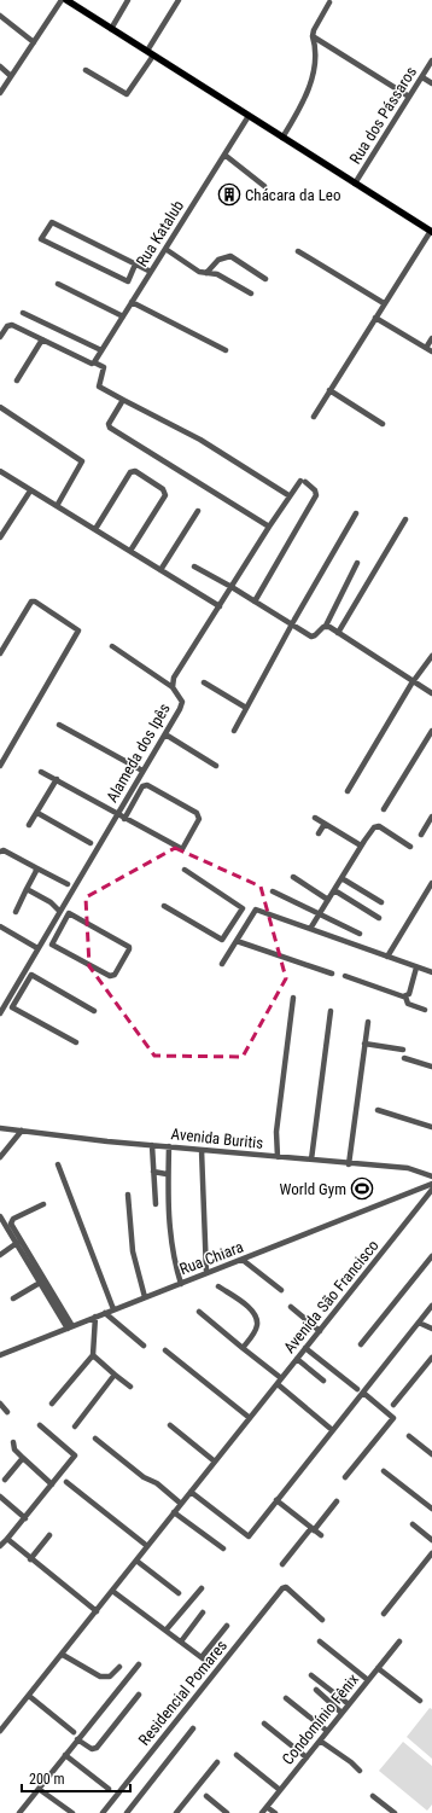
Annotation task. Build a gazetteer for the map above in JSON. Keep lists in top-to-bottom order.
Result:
{
  "streets": {
    "street": [
      "Rua dos Pássaros",
      "Rua Katalub",
      "Alameda dos Ipês",
      "Avenida Buritis",
      "Rua Chiara",
      "Avenida São Francisco",
      "Residencial Pomares",
      "Condomínio Fênix"
    ]
  },
  "places": {
    "building": ["Chácara da Leo"],
    "sports": ["World Gym"]
  },
  "scale_bar": "200 m"
}
